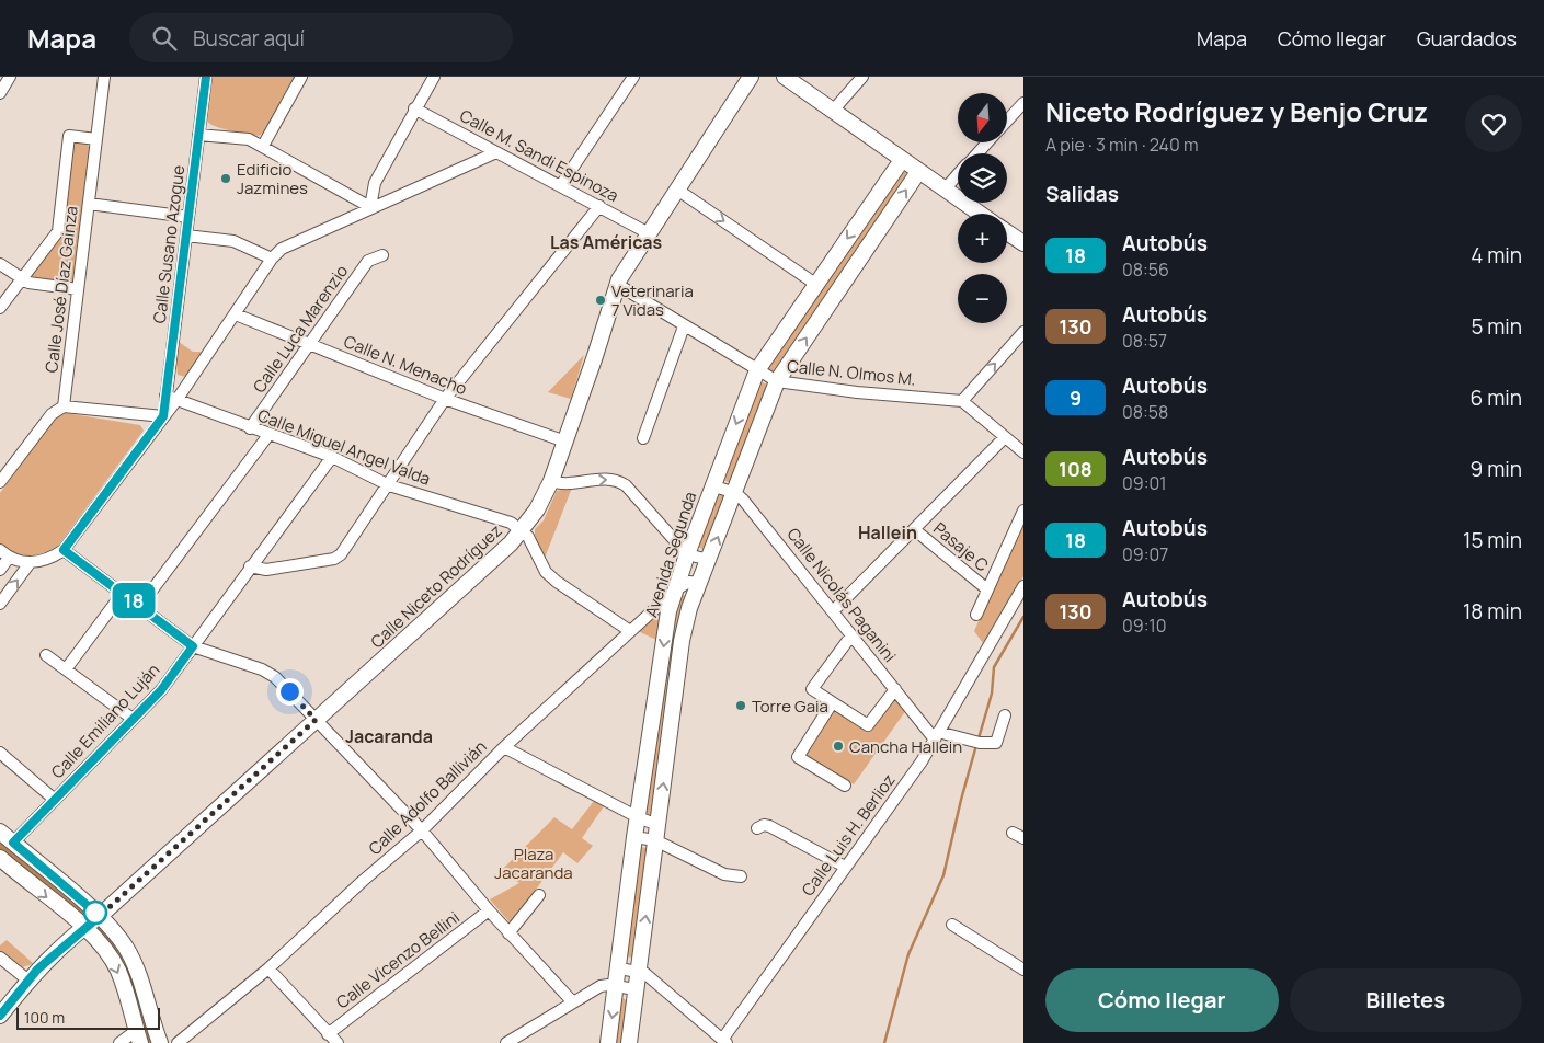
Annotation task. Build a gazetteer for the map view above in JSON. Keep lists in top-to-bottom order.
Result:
{
  "streets": {
    "main road": ["Avenida Segunda", "Calle Niceto Rodríguez"],
    "street": [
      "Calle M. Sandi Espinoza",
      "Calle Susano Azogue",
      "Calle José Díaz Gainza",
      "Calle Luca Marenzio",
      "Calle N. Menacho",
      "Calle N. Olmos M.",
      "Calle Miguel Angel Valda",
      "Pasaje C",
      "Calle Nicolás Paganini",
      "Calle Emiliano Luján",
      "Calle Adolfo Ballivián",
      "Calle Luis H. Berlioz",
      "Calle Vicenzo Bellini"
    ]
  },
  "crossings": [
    ["Calle M. Sandi Espinoza", "Calle Niceto Rodríguez"],
    ["Calle Susano Azogue", "Calle Miguel Angel Valda"],
    ["Calle Luca Marenzio", "Calle N. Menacho"],
    ["Calle Luca Marenzio", "Calle Miguel Angel Valda"],
    ["Calle N. Menacho", "Calle Niceto Rodríguez"],
    ["Calle N. Olmos M.", "Avenida Segunda"],
    ["Calle N. Olmos M.", "Calle Niceto Rodríguez"],
    ["Calle Miguel Angel Valda", "Calle Niceto Rodríguez"],
    ["Calle Miguel Angel Valda", "Calle Emiliano Luján"],
    ["Avenida Segunda", "Calle Adolfo Ballivián"],
    ["Calle Nicolás Paganini", "Calle Luis H. Berlioz"]
  ],
  "districts": ["Las Américas", "Hallein", "Jacaranda"],
  "parks": ["Plaza Jacaranda"],
  "places": [
    "Edificio Jazmines",
    "Veterinaria 7 Vidas",
    "Torre Gaia",
    "Cancha Hallein"
  ],
  "lines": ["bus line 18"],
  "scale_bar": "100 m",
  "north": "bottom",
  "page": {
    "header": "Mapa",
    "search": "Buscar aquí",
    "nav": ["Mapa", "Cómo llegar", "Guardados"],
    "on_map": "18",
    "heading": [
      ["Niceto Rodríguez y Benjo Cruz", "A pie · 3 min · 240 m"],
      "Salidas"
    ],
    "map_buttons": ["+", "−"],
    "list": [
      {
        "mark": "18",
        "name": "Autobús",
        "note": "08:56",
        "value": "4 min"
      },
      {
        "mark": "130",
        "name": "Autobús",
        "note": "08:57",
        "value": "5 min"
      },
      {
        "mark": "9",
        "name": "Autobús",
        "note": "08:58",
        "value": "6 min"
      },
      {
        "mark": "108",
        "name": "Autobús",
        "note": "09:01",
        "value": "9 min"
      },
      {
        "mark": "18",
        "name": "Autobús",
        "note": "09:07",
        "value": "15 min"
      },
      {
        "mark": "130",
        "name": "Autobús",
        "note": "09:10",
        "value": "18 min"
      }
    ],
    "buttons": ["Cómo llegar", "Billetes"],
    "scale": "100 m"
  }
}
